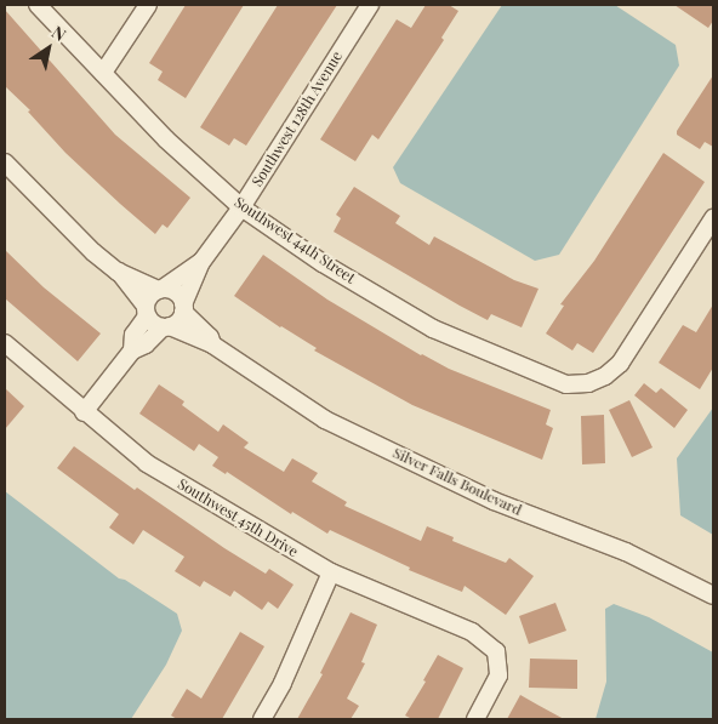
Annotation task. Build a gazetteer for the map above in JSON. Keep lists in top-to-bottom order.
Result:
{
  "streets": {
    "street": [
      "Southwest 128th Avenue",
      "Southwest 44th Street",
      "Silver Falls Boulevard",
      "Southwest 45th Drive"
    ]
  },
  "crossings": [
    ["Southwest 128th Avenue", "Southwest 44th Street"],
    ["Southwest 128th Avenue", "Silver Falls Boulevard"]
  ],
  "north": "top right"
}
